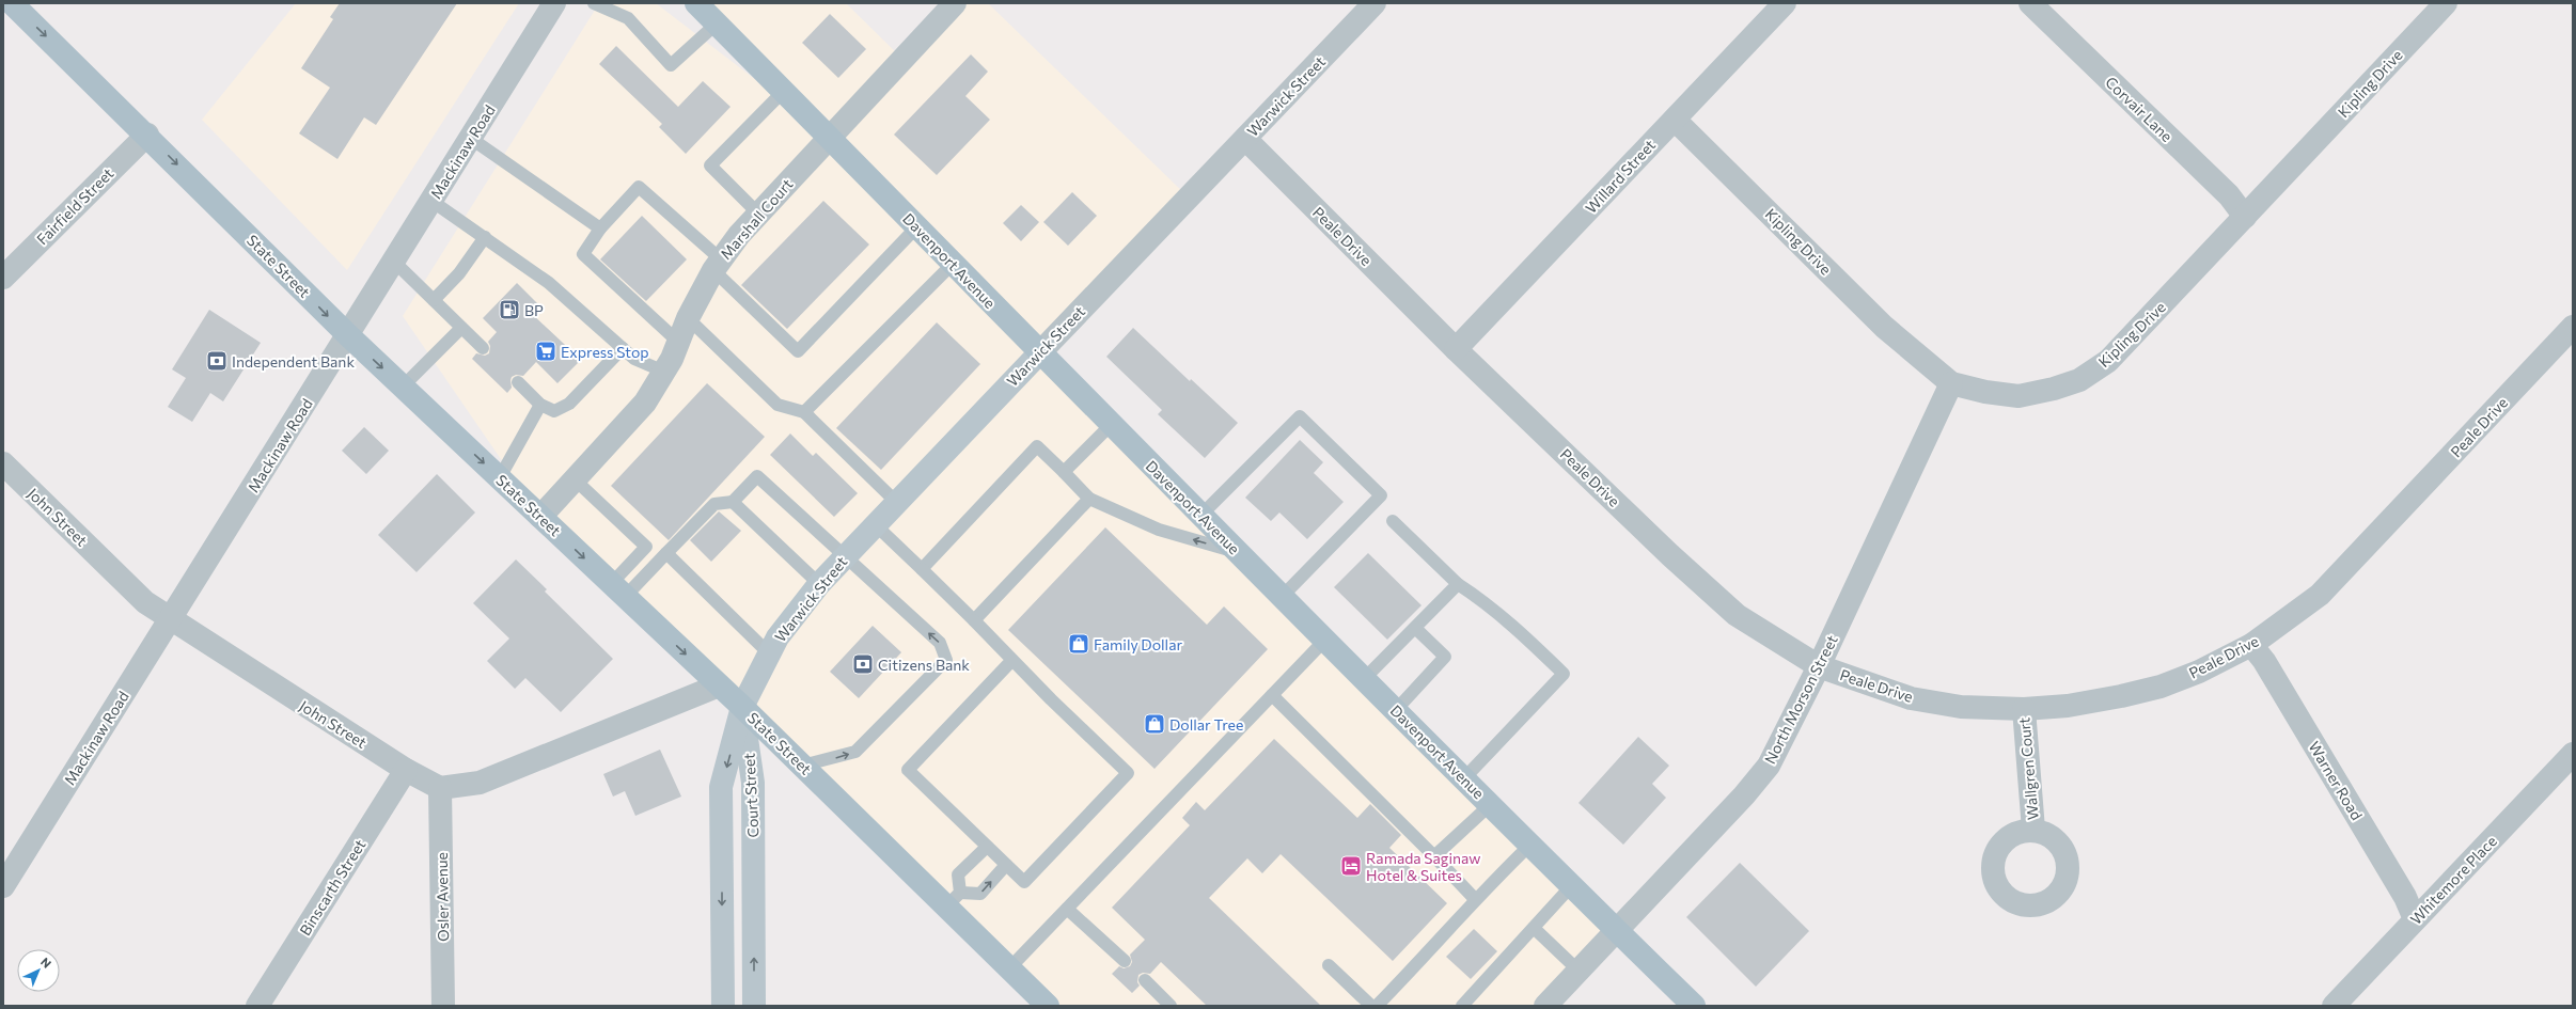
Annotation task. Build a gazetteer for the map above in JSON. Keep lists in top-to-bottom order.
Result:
{
  "streets": {
    "main road": [
      "Warwick Street",
      "Davenport Avenue",
      "State Street",
      "Court Street"
    ],
    "street": [
      "Kipling Drive",
      "Corvair Lane",
      "Mackinaw Road",
      "Willard Street",
      "Fairfield Street",
      "Marshall Court",
      "Peale Drive",
      "John Street",
      "North Morson Street",
      "Wallgren Court",
      "Warner Road",
      "Whitemore Place",
      "Binscarth Street",
      "Osler Avenue"
    ]
  },
  "crossings": [
    ["Kipling Drive", "Corvair Lane"],
    ["Kipling Drive", "Willard Street"],
    ["Kipling Drive", "North Morson Street"],
    ["Warwick Street", "Peale Drive"],
    ["Warwick Street", "Davenport Avenue"],
    ["Warwick Street", "State Street"],
    ["Warwick Street", "Court Street"],
    ["Mackinaw Road", "State Street"],
    ["Mackinaw Road", "John Street"],
    ["Willard Street", "Peale Drive"],
    ["Fairfield Street", "State Street"],
    ["Marshall Court", "Davenport Avenue"],
    ["Marshall Court", "State Street"],
    ["Peale Drive", "North Morson Street"],
    ["Peale Drive", "Wallgren Court"],
    ["Peale Drive", "Warner Road"],
    ["Davenport Avenue", "North Morson Street"],
    ["State Street", "Court Street"],
    ["John Street", "Binscarth Street"],
    ["John Street", "Osler Avenue"],
    ["Warner Road", "Whitemore Place"]
  ],
  "one_way": ["State Street"],
  "places": {
    "fuel station": ["BP"],
    "supermarket": ["Express Stop"],
    "bank": ["Independent Bank", "Citizens Bank"],
    "shop": ["Family Dollar", "Dollar Tree"],
    "hotel": ["Ramada Saginaw Hotel & Suites"]
  },
  "north": "top right"
}
